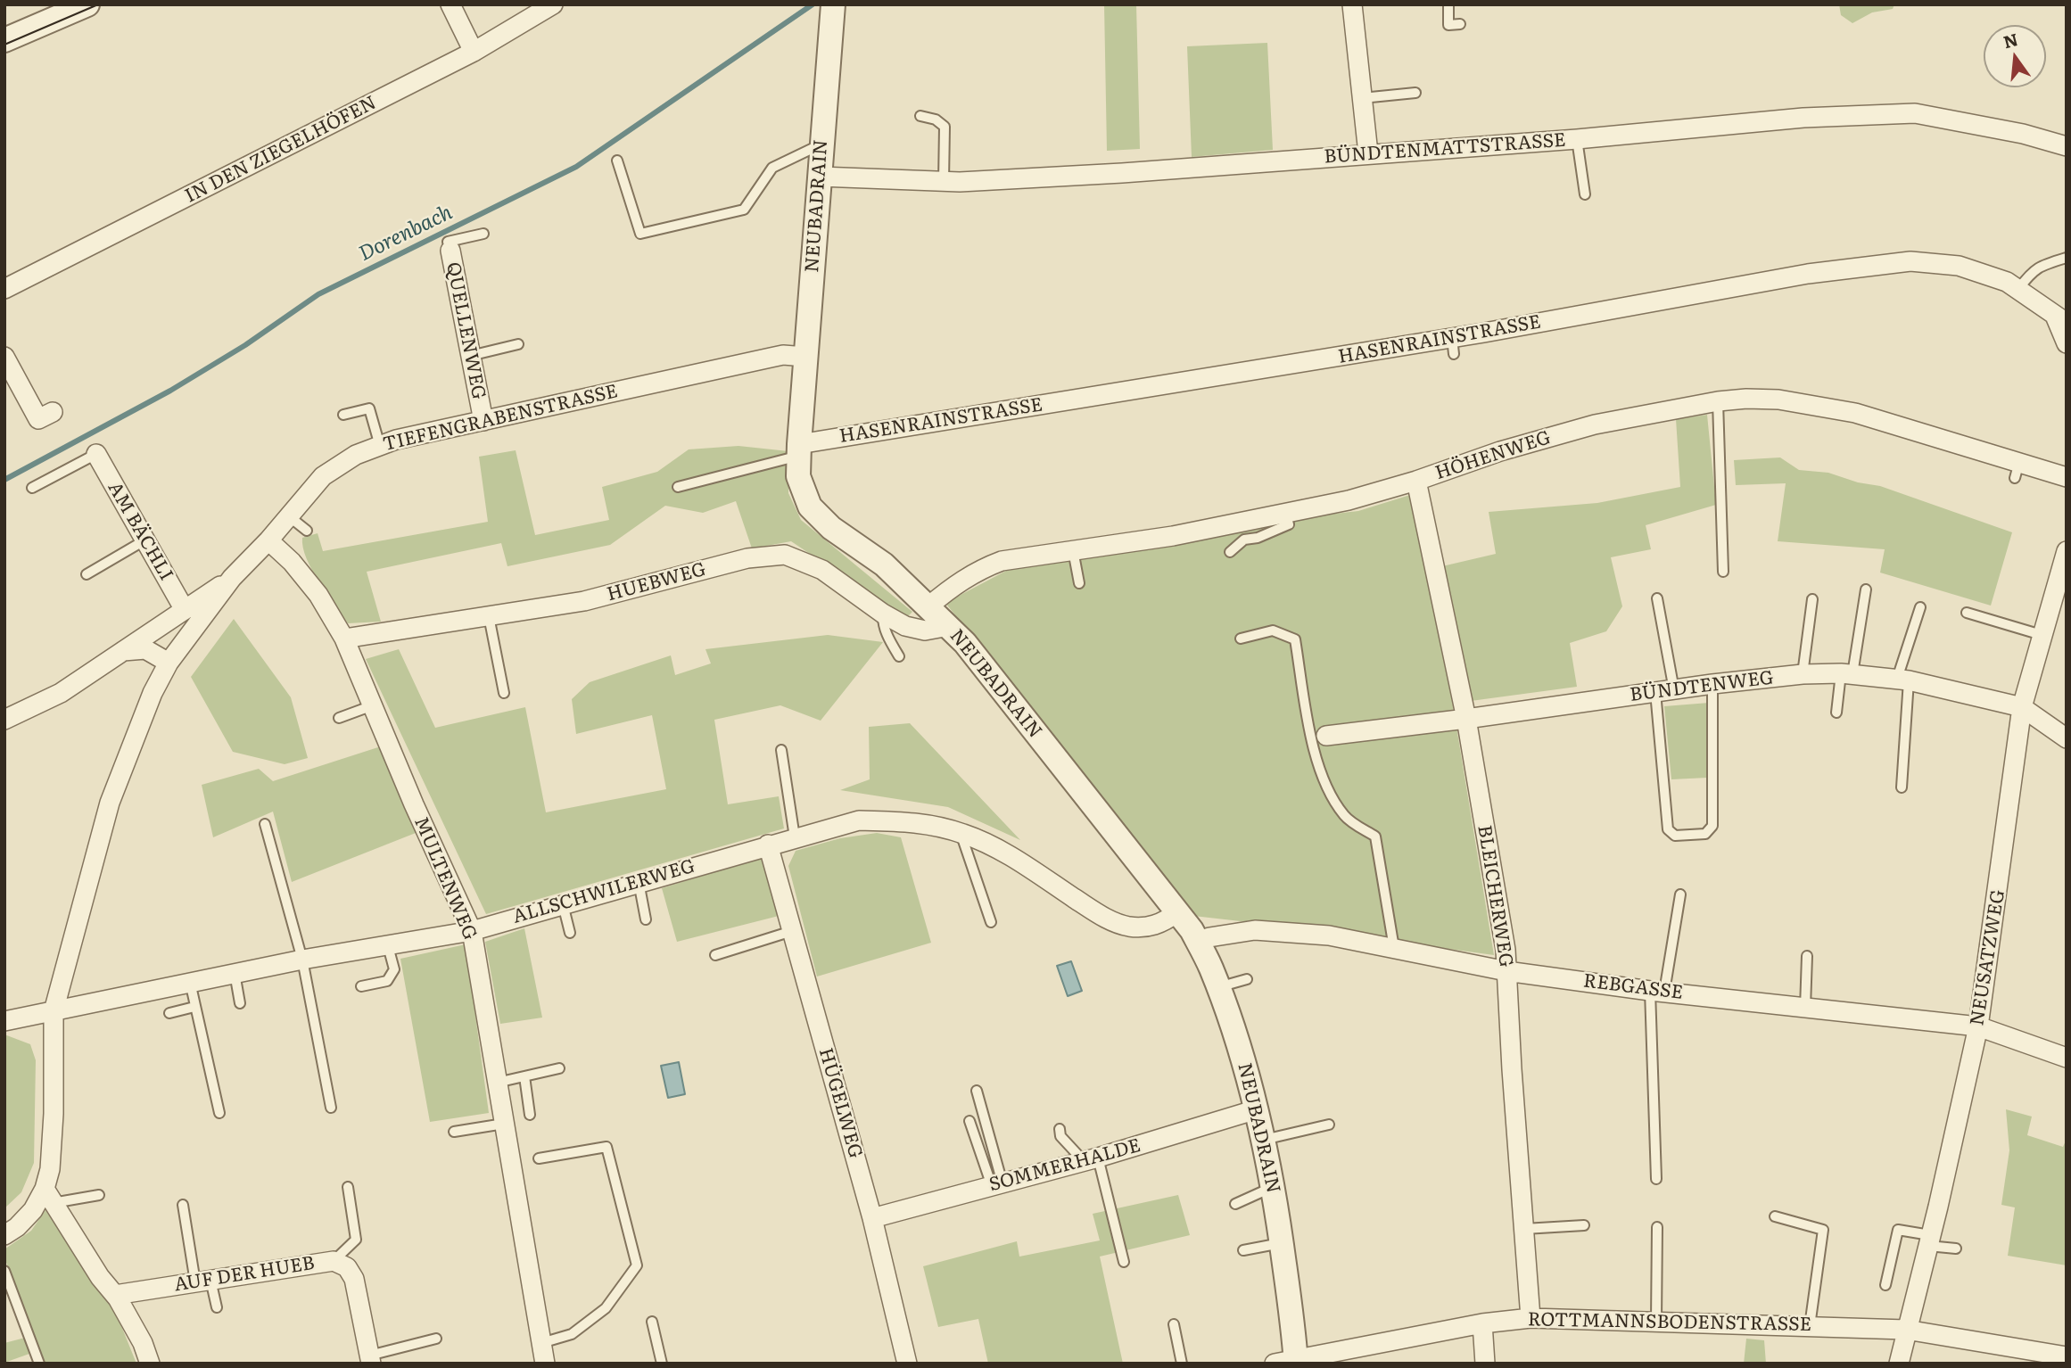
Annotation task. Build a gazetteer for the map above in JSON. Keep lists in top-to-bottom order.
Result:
{
  "streets": {
    "street": [
      "BÜNDTENMATTSTRASSE",
      "IN DEN ZIEGELHÖFEN",
      "NEUBADRAIN",
      "QUELLENWEG",
      "HASENRAINSTRASSE",
      "TIEFENGRABENSTRASSE",
      "HÖHENWEG",
      "AM BÄCHLI",
      "HUEBWEG",
      "BÜNDTENWEG",
      "MULTENWEG",
      "ALLSCHWILERWEG",
      "BLEICHERWEG",
      "NEUSATZWEG",
      "REBGASSE",
      "HÜGELWEG",
      "SOMMERHALDE",
      "AUF DER HUEB",
      "ROTTMANNSBODENSTRASSE"
    ]
  },
  "crossings": [
    ["BÜNDTENMATTSTRASSE", "NEUBADRAIN"],
    ["NEUBADRAIN", "HASENRAINSTRASSE"],
    ["NEUBADRAIN", "TIEFENGRABENSTRASSE"],
    ["NEUBADRAIN", "HÖHENWEG"],
    ["NEUBADRAIN", "HUEBWEG"],
    ["NEUBADRAIN", "ALLSCHWILERWEG"],
    ["NEUBADRAIN", "REBGASSE"],
    ["NEUBADRAIN", "SOMMERHALDE"],
    ["NEUBADRAIN", "ROTTMANNSBODENSTRASSE"],
    ["QUELLENWEG", "TIEFENGRABENSTRASSE"],
    ["TIEFENGRABENSTRASSE", "MULTENWEG"],
    ["TIEFENGRABENSTRASSE", "ALLSCHWILERWEG"],
    ["HÖHENWEG", "BLEICHERWEG"],
    ["HUEBWEG", "MULTENWEG"],
    ["BÜNDTENWEG", "BLEICHERWEG"],
    ["BÜNDTENWEG", "NEUSATZWEG"],
    ["MULTENWEG", "ALLSCHWILERWEG"],
    ["ALLSCHWILERWEG", "HÜGELWEG"],
    ["BLEICHERWEG", "REBGASSE"],
    ["BLEICHERWEG", "ROTTMANNSBODENSTRASSE"],
    ["NEUSATZWEG", "REBGASSE"],
    ["NEUSATZWEG", "ROTTMANNSBODENSTRASSE"],
    ["HÜGELWEG", "SOMMERHALDE"]
  ],
  "water": ["Dorenbach"],
  "north": "top"
}
